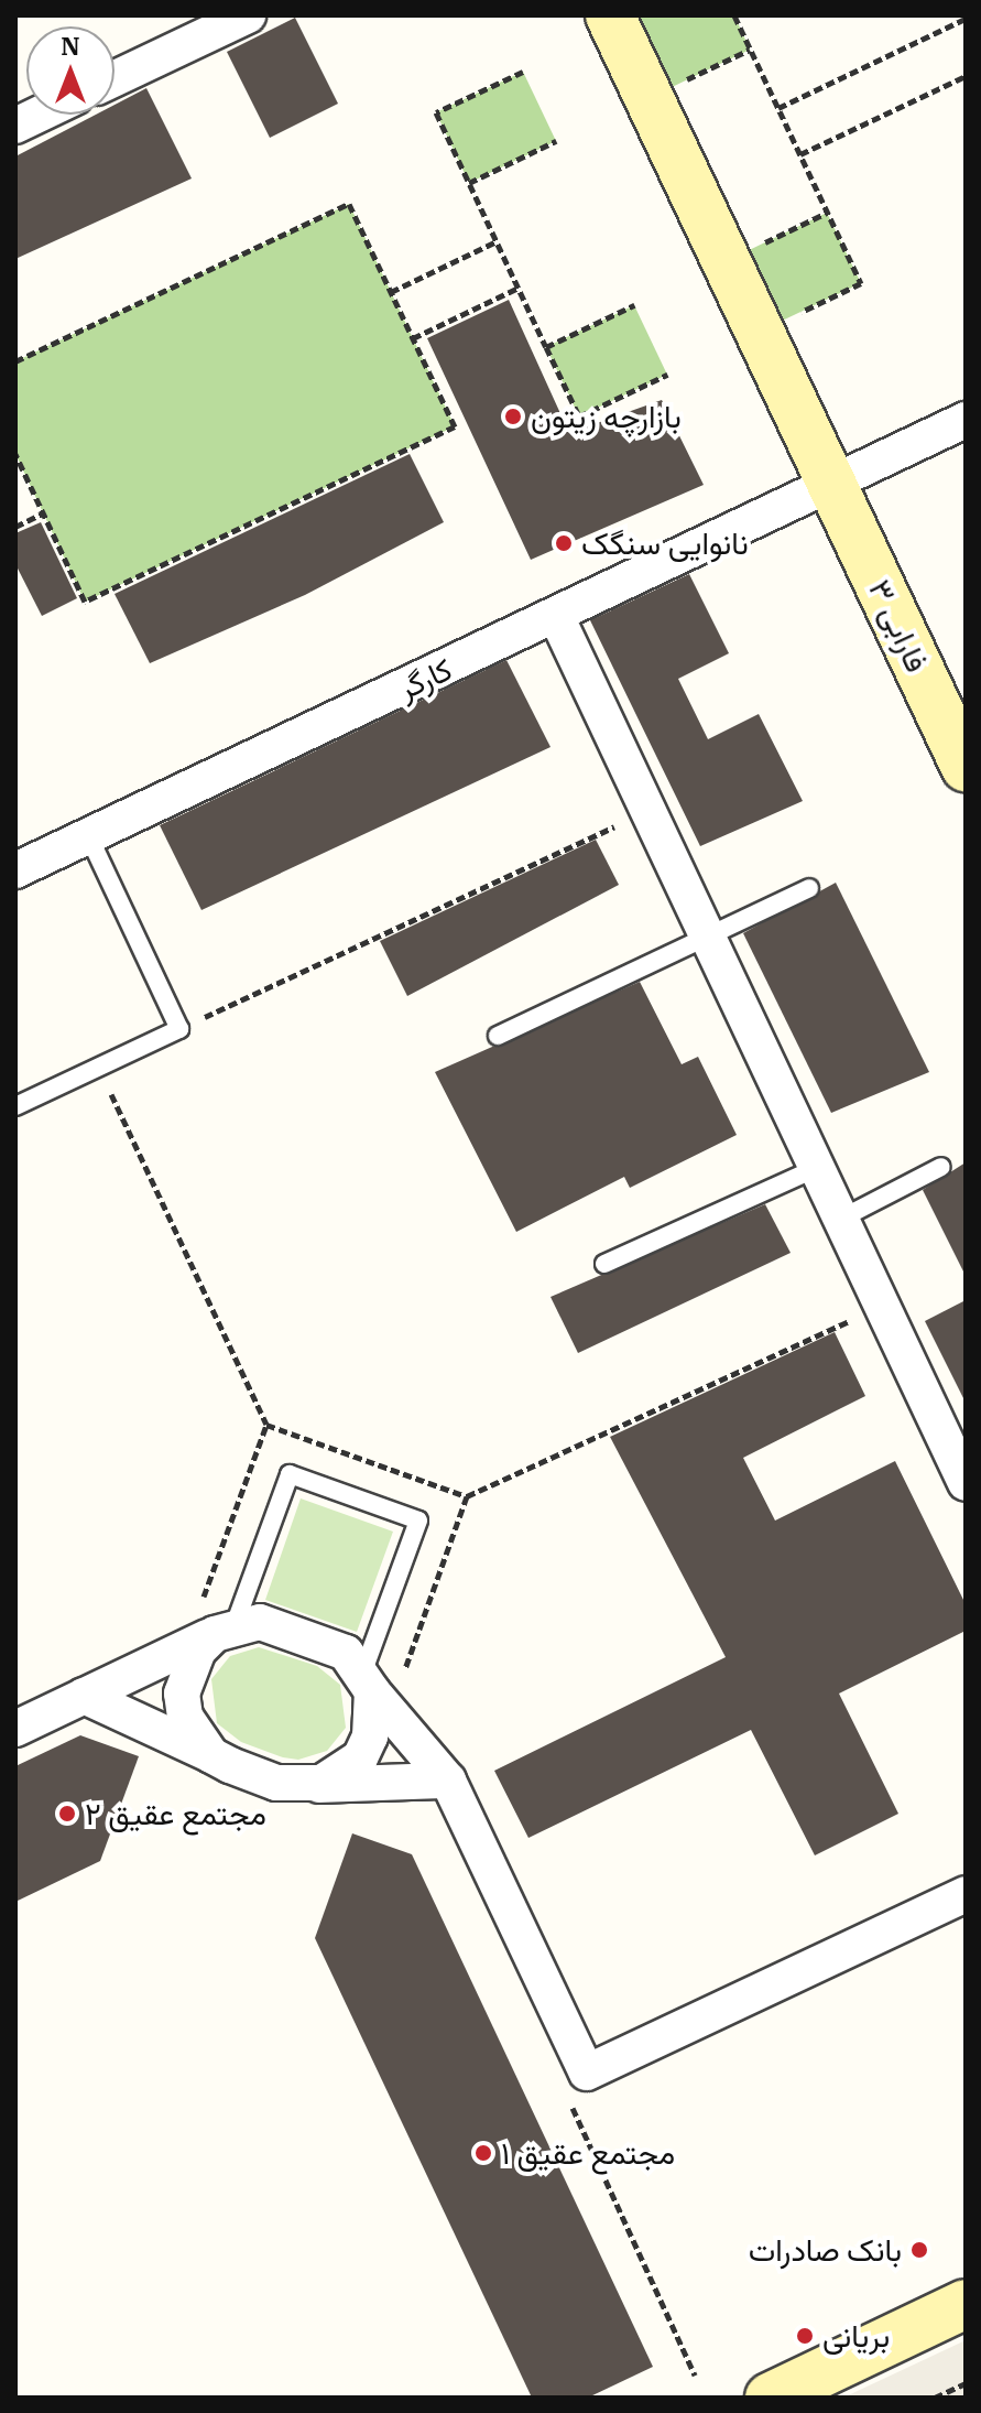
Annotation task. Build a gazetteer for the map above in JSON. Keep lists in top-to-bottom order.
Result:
{
  "streets": {
    "street": ["فارابی ۳", "کارگر"]
  },
  "crossings": [
    ["فارابی ۳", "کارگر"]
  ],
  "places": [
    "بازارچه زیتون",
    "نانوایی سنگک",
    "مجتمع عقیق ۲",
    "مجتمع عقیق ۱",
    "بانک صادرات",
    "بریانی"
  ],
  "north": "top"
}
